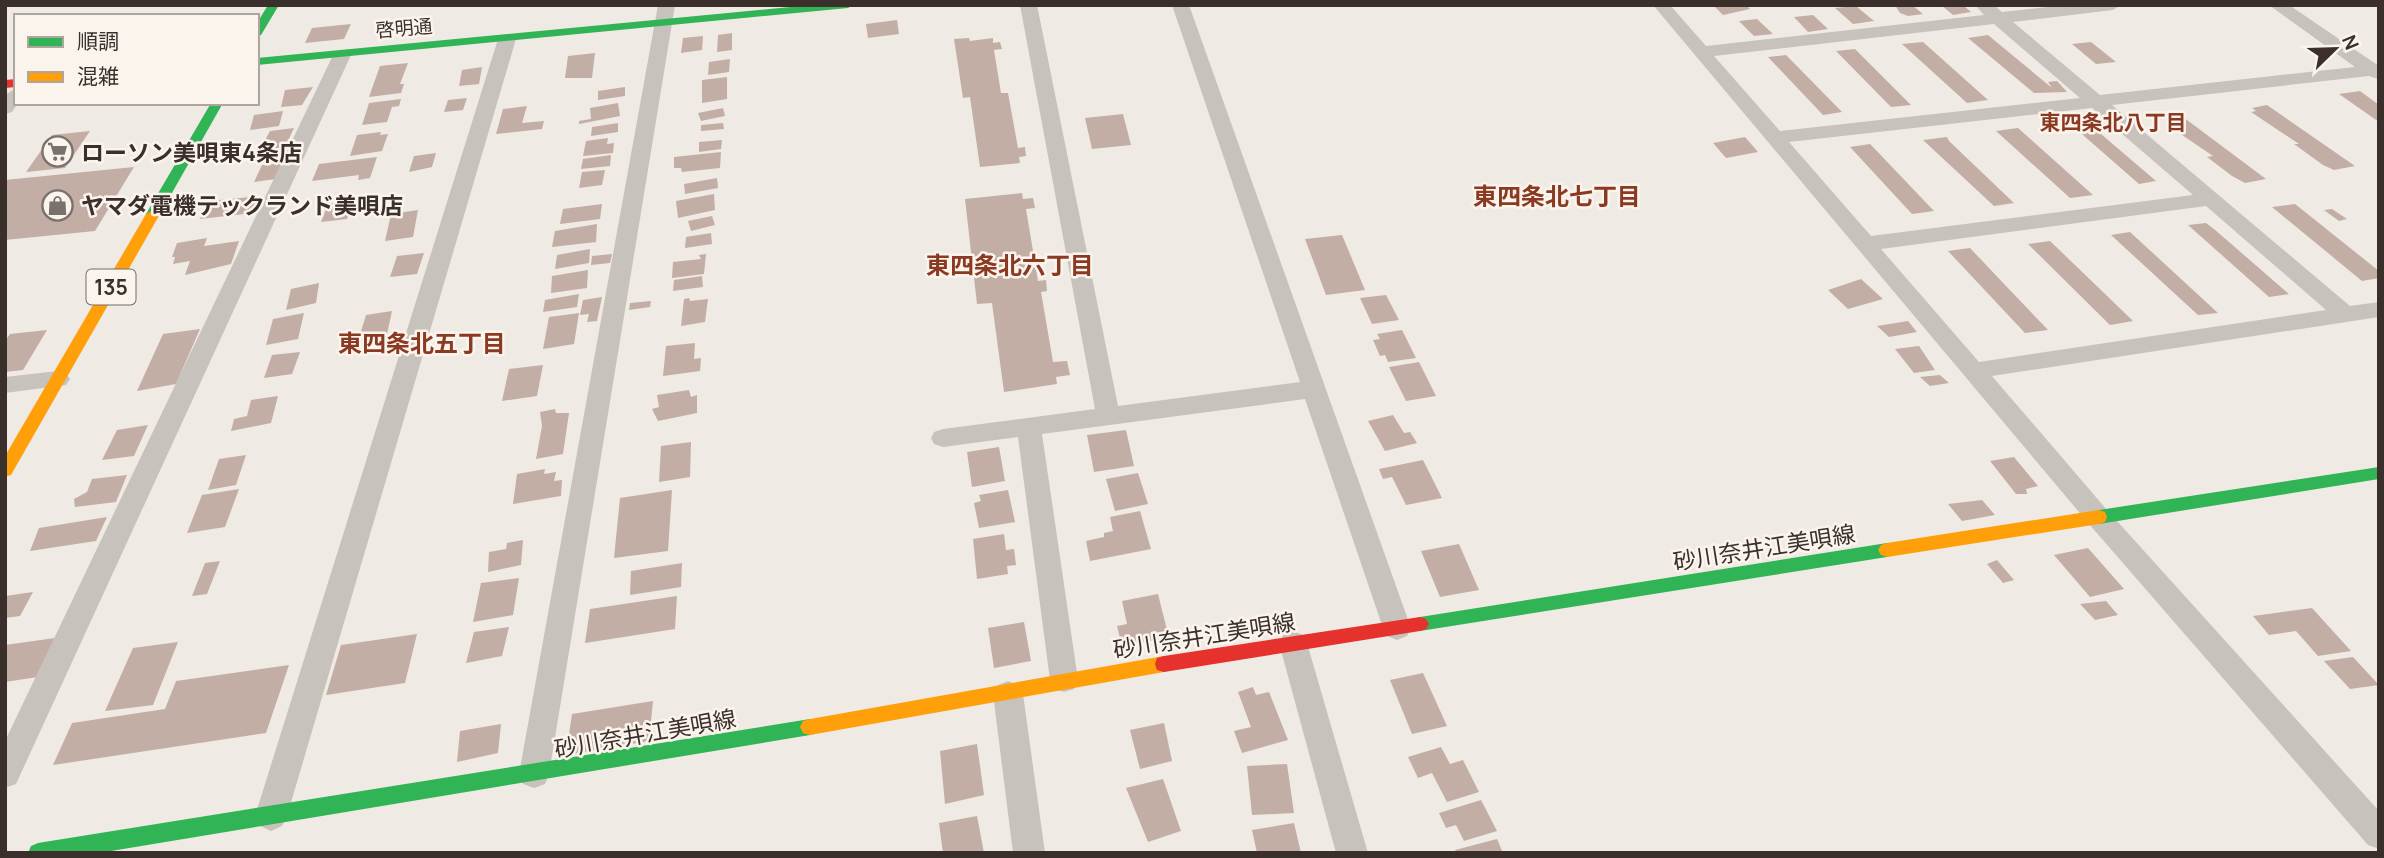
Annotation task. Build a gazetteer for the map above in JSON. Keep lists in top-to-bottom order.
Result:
{
  "streets": {
    "main road": ["啓明通", "135", "砂川奈井江美唄線"]
  },
  "districts": [
    "東四条北八丁目",
    "東四条北七丁目",
    "東四条北六丁目",
    "東四条北五丁目"
  ],
  "places": {
    "supermarket": ["ローソン美唄東4条店"],
    "shop": ["ヤマダ電機テックランド美唄店"]
  },
  "legend": ["順調", "混雑"],
  "north": "top right"
}
